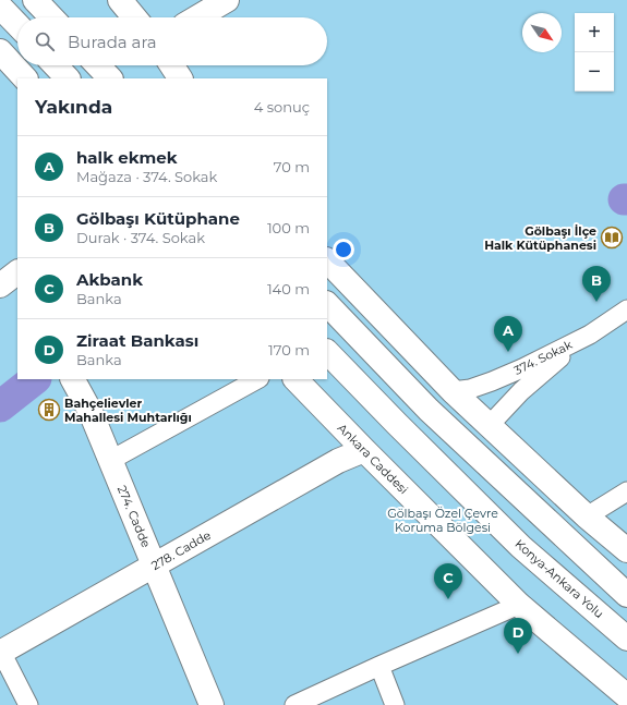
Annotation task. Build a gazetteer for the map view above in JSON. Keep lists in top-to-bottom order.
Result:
{
  "streets": {
    "main road": [
      "Ankara Caddesi",
      "274. Cadde",
      "278. Cadde",
      "Konya-Ankara Yolu"
    ],
    "street": ["374. Sokak"]
  },
  "crossings": [
    ["Ankara Caddesi", "278. Cadde"],
    ["274. Cadde", "278. Cadde"]
  ],
  "parks": ["Gölbaşı Özel Çevre Koruma Bölgesi"],
  "places": {
    "library": ["Gölbaşı İlçe Halk Kütüphanesi"],
    "building": ["Bahçelievler Mahallesi Muhtarlığı"]
  },
  "north": "bottom right",
  "page": {
    "map_buttons": ["+", "−"],
    "search": "Burada ara",
    "heading": ["Yakında", "4 sonuç"],
    "list": [
      {
        "mark": "A",
        "name": "halk ekmek",
        "note": "Mağaza · 374. Sokak",
        "value": "70 m"
      },
      {
        "mark": "B",
        "name": "Gölbaşı Kütüphane",
        "note": "Durak · 374. Sokak",
        "value": "100 m"
      },
      {
        "mark": "C",
        "name": "Akbank",
        "note": "Banka",
        "value": "140 m"
      },
      {
        "mark": "D",
        "name": "Ziraat Bankası",
        "note": "Banka",
        "value": "170 m"
      }
    ],
    "pins": [
      "B",
      "A",
      "C",
      "D"
    ]
  }
}
